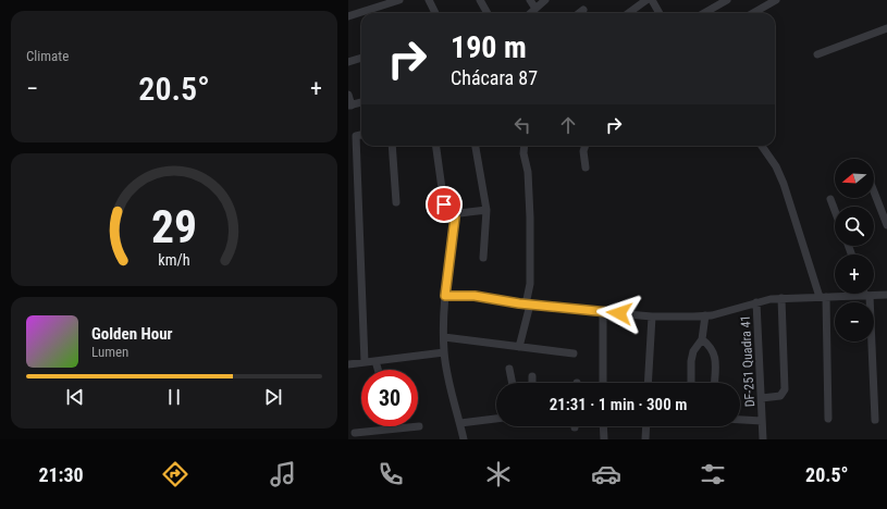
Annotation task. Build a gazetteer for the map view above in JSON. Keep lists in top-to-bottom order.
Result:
{
  "streets": {
    "street": ["DF-251 Quadra 41"]
  },
  "north": "left",
  "page": {
    "tile": "Climate",
    "turn": ["190 m", "Chácara 87"],
    "heat": ["−", "20.5°", "+"],
    "map_buttons": ["+", "−"],
    "song": ["Golden Hour", "Lumen"],
    "limit": "30",
    "trip": "21:31 · 1 min · 300 m",
    "tabs": ["21:30", "20.5°"],
    "gauge": ["29", "km/h"]
  }
}
